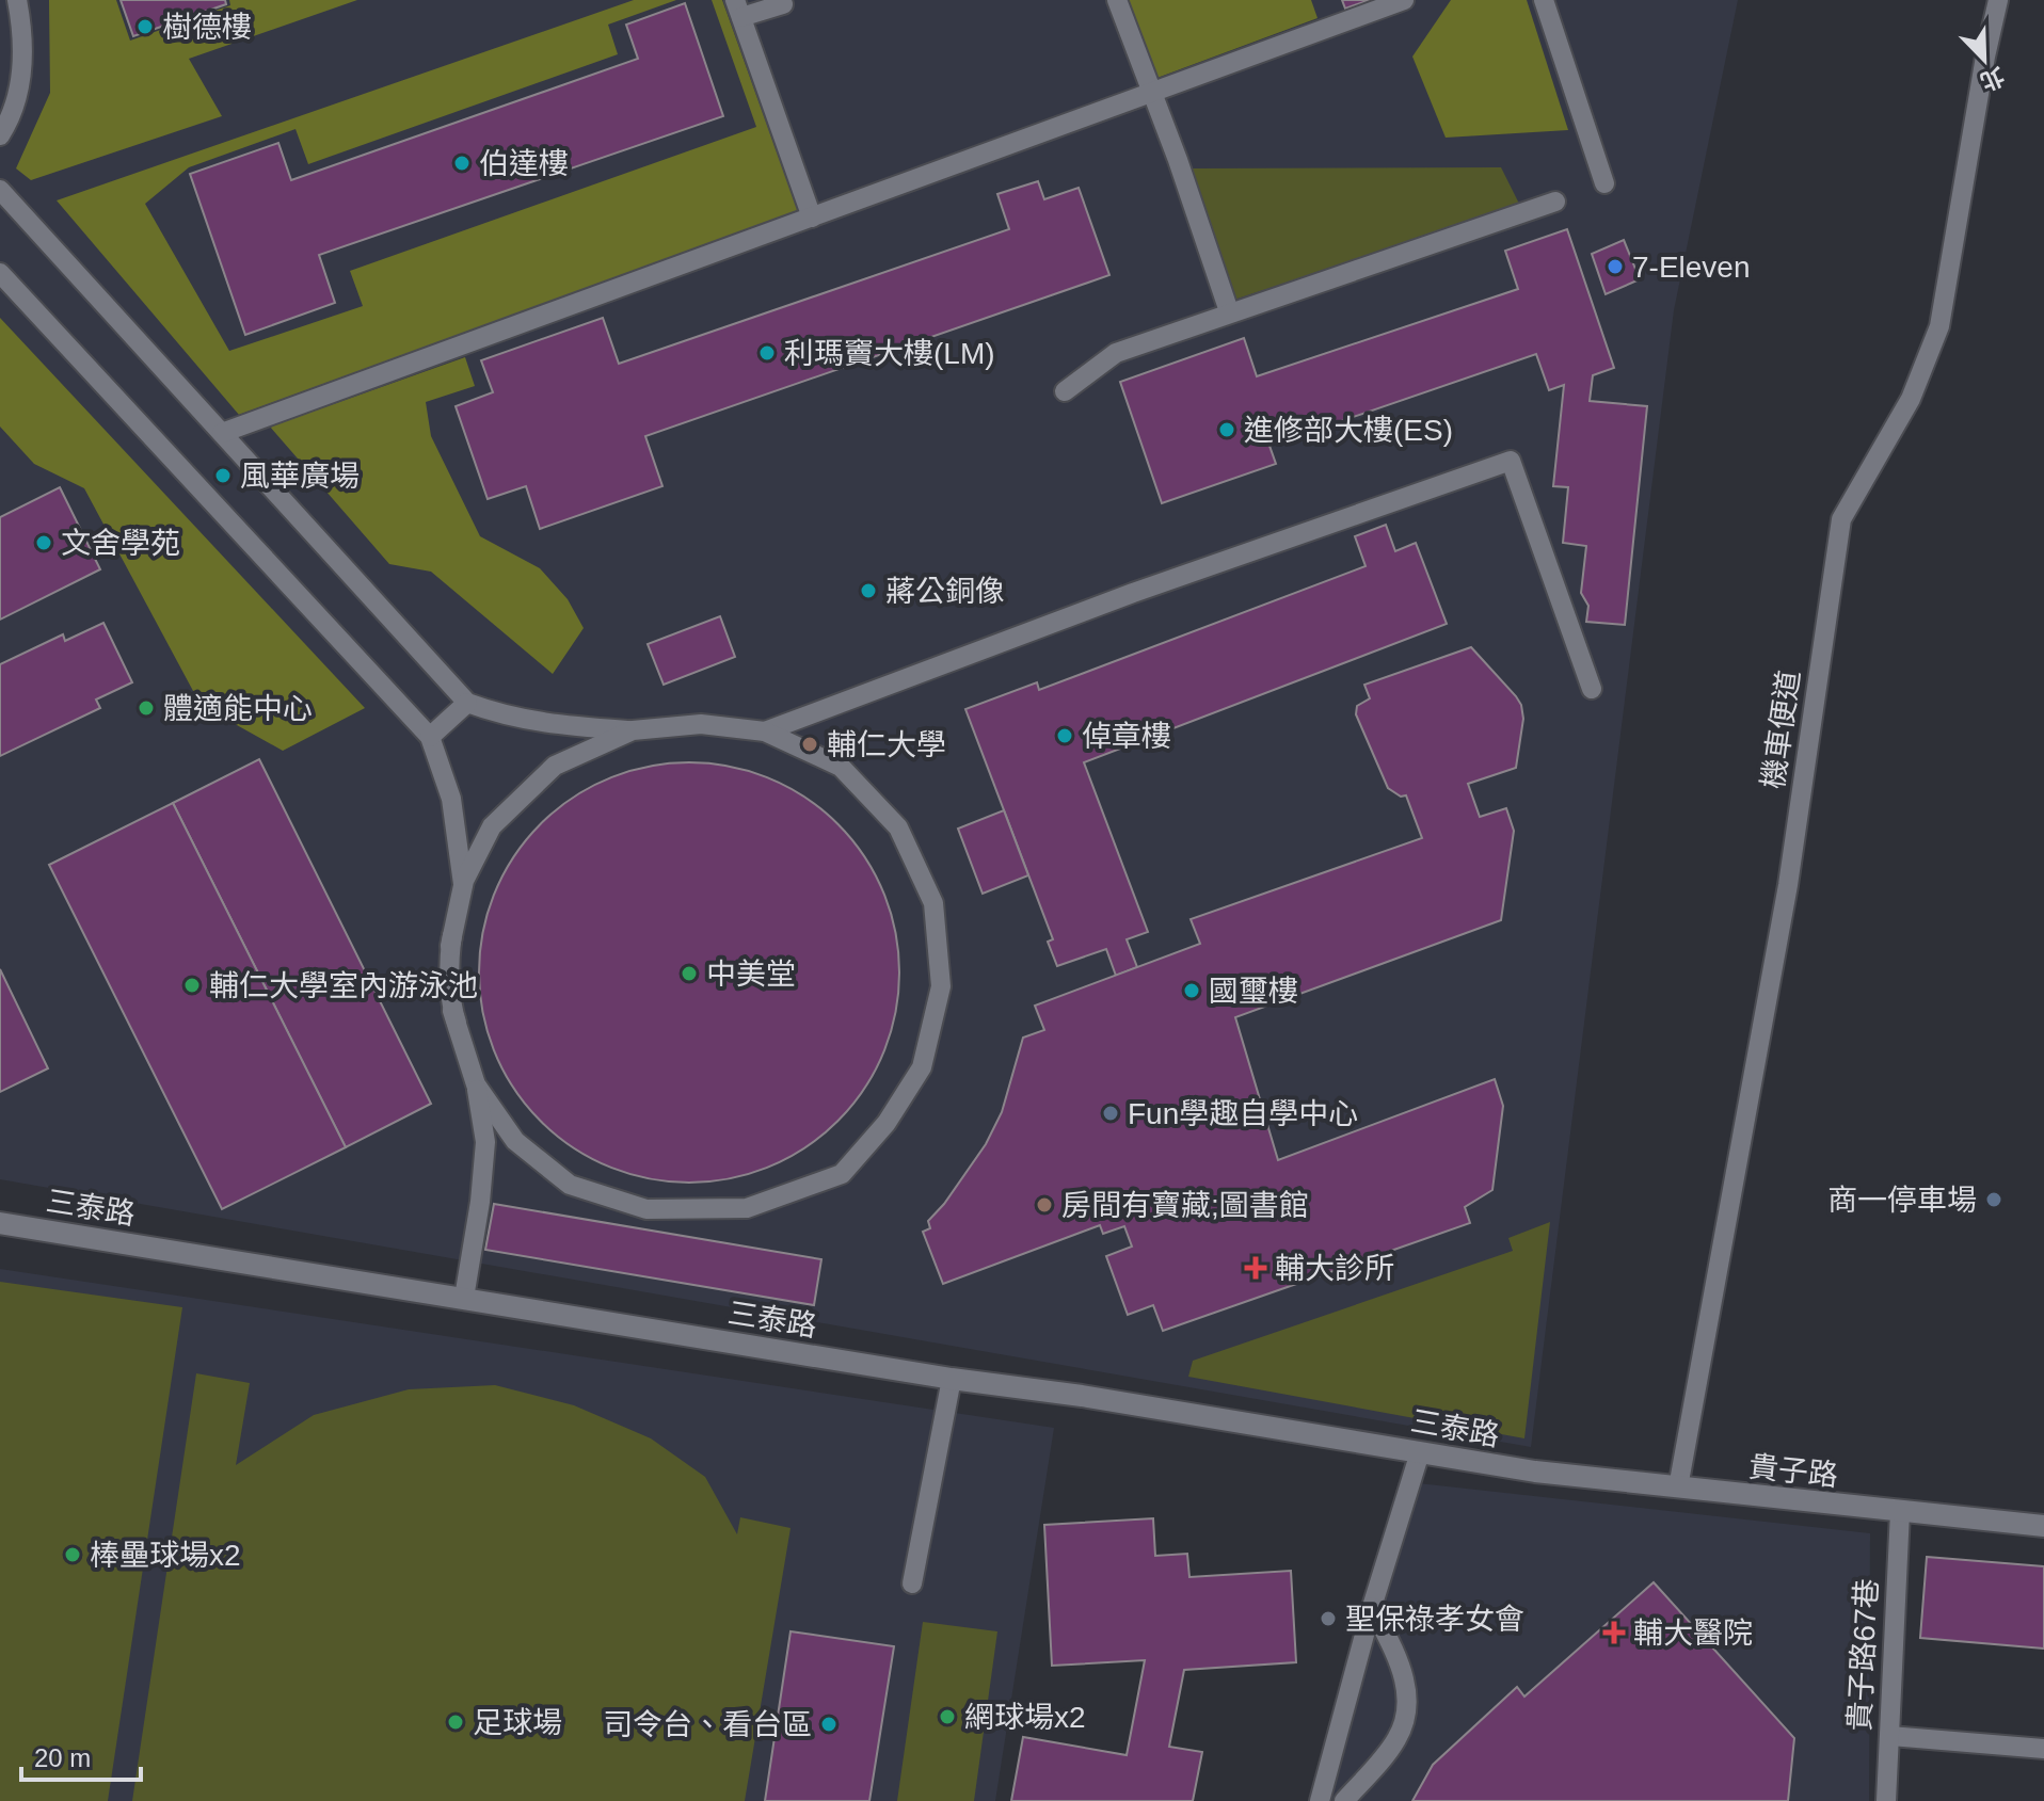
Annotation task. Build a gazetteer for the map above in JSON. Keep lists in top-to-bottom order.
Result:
{
  "streets": {
    "street": ["三泰路", "貴子路"],
    "lane": ["機車便道", "貴子路67巷"]
  },
  "crossings": [
    ["機車便道", "貴子路"],
    ["三泰路", "貴子路"],
    ["貴子路", "貴子路67巷"]
  ],
  "places": {
    "other": [
      "樹德樓",
      "伯達樓",
      "7-Eleven",
      "利瑪竇大樓(LM)",
      "進修部大樓(ES)",
      "風華廣場",
      "文舍學苑",
      "蔣公銅像",
      "體適能中心",
      "倬章樓",
      "輔仁大學",
      "中美堂",
      "輔仁大學室內游泳池",
      "國璽樓",
      "Fun學趣自學中心",
      "商一停車場",
      "房間有寶藏;圖書館",
      "棒壘球場x2",
      "聖保祿孝女會",
      "網球場x2",
      "足球場",
      "司令台、看台區"
    ],
    "health": ["輔大診所", "輔大醫院"]
  },
  "scale_bar": "20 m",
  "north": "bottom right"
}
